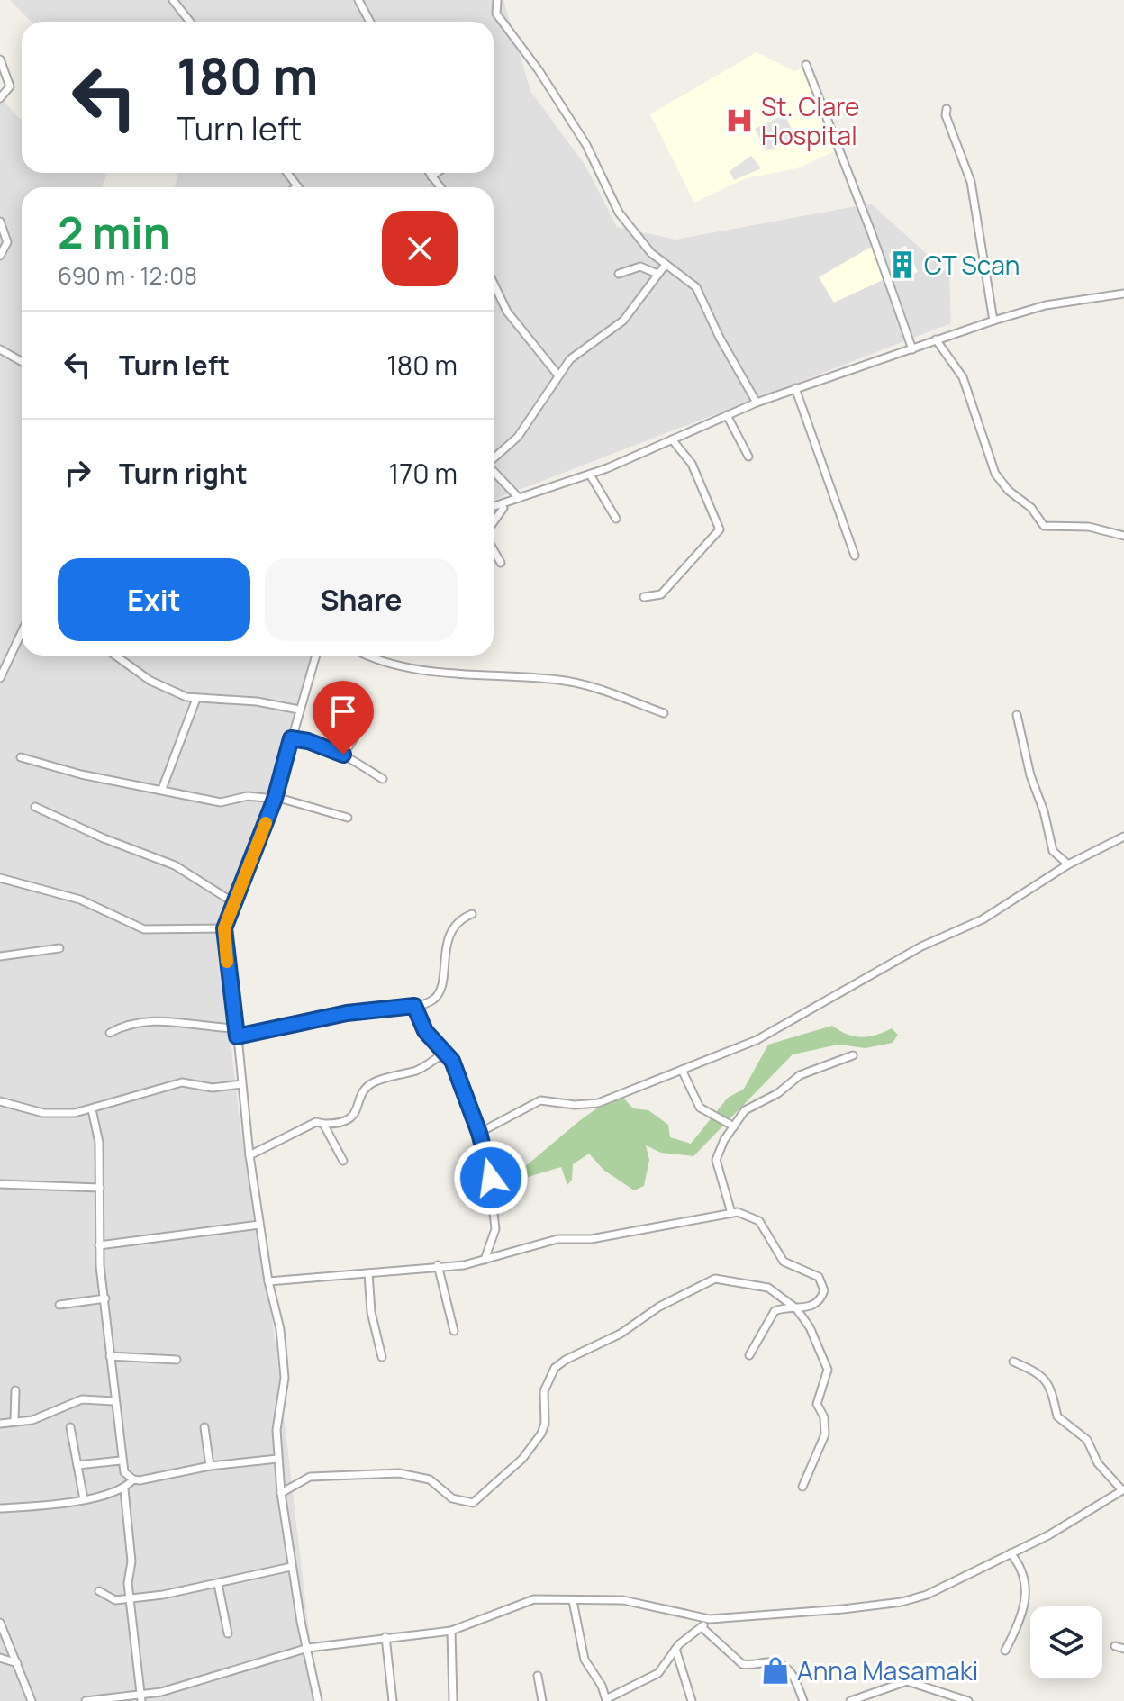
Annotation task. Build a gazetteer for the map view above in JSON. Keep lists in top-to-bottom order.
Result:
{
  "places": {
    "hospital": ["St. Clare Hospital"],
    "building": ["CT Scan"],
    "shop": ["Anna Masamaki"]
  },
  "page": {
    "turn": ["180 m", "Turn left"],
    "heading": ["2 min", "690 m · 12:08"],
    "list": [
      {
        "name": "Turn left",
        "value": "180 m"
      },
      {
        "name": "Turn right",
        "value": "170 m"
      }
    ],
    "buttons": ["Exit", "Share"]
  }
}
